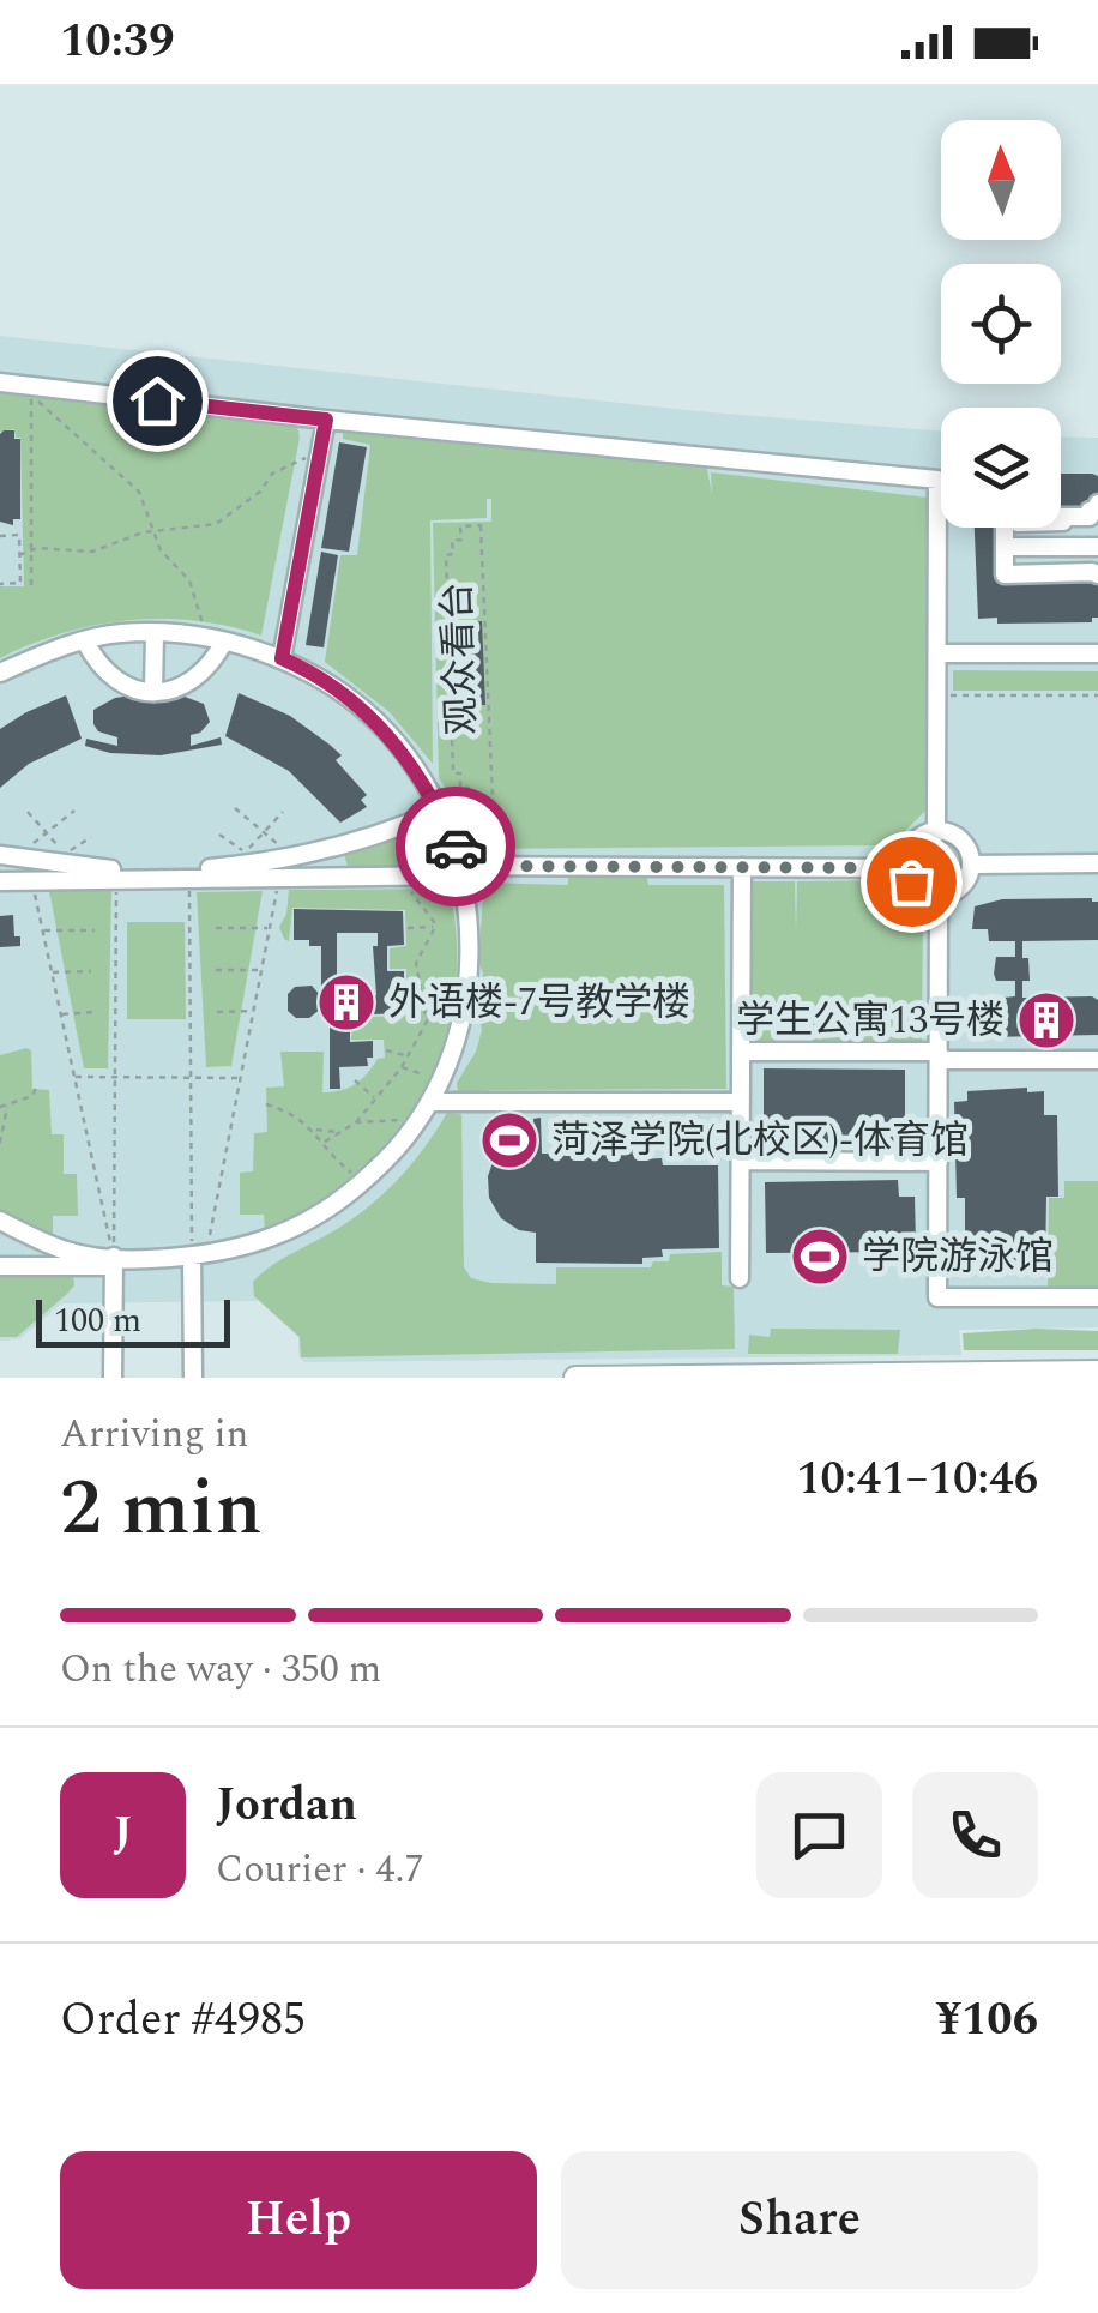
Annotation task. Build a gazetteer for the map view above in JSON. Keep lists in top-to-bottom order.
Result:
{
  "streets": {
    "path": ["观众看台"]
  },
  "places": {
    "building": ["外语楼-7号教学楼", "学生公寓13号楼"],
    "sports": ["菏泽学院(北校区)-体育馆", "学院游泳馆"]
  },
  "scale_bar": "100 m",
  "north": "top",
  "page": {
    "status": "10:39",
    "scale": "100 m",
    "heading": ["2 min", "Arriving in", "10:41–10:46"],
    "panel": [
      "Jordan",
      "Courier · 4.7",
      "Order #4985",
      "¥106"
    ],
    "bar": "On the way · 350 m",
    "round": "J",
    "buttons": ["Help", "Share"]
  }
}
